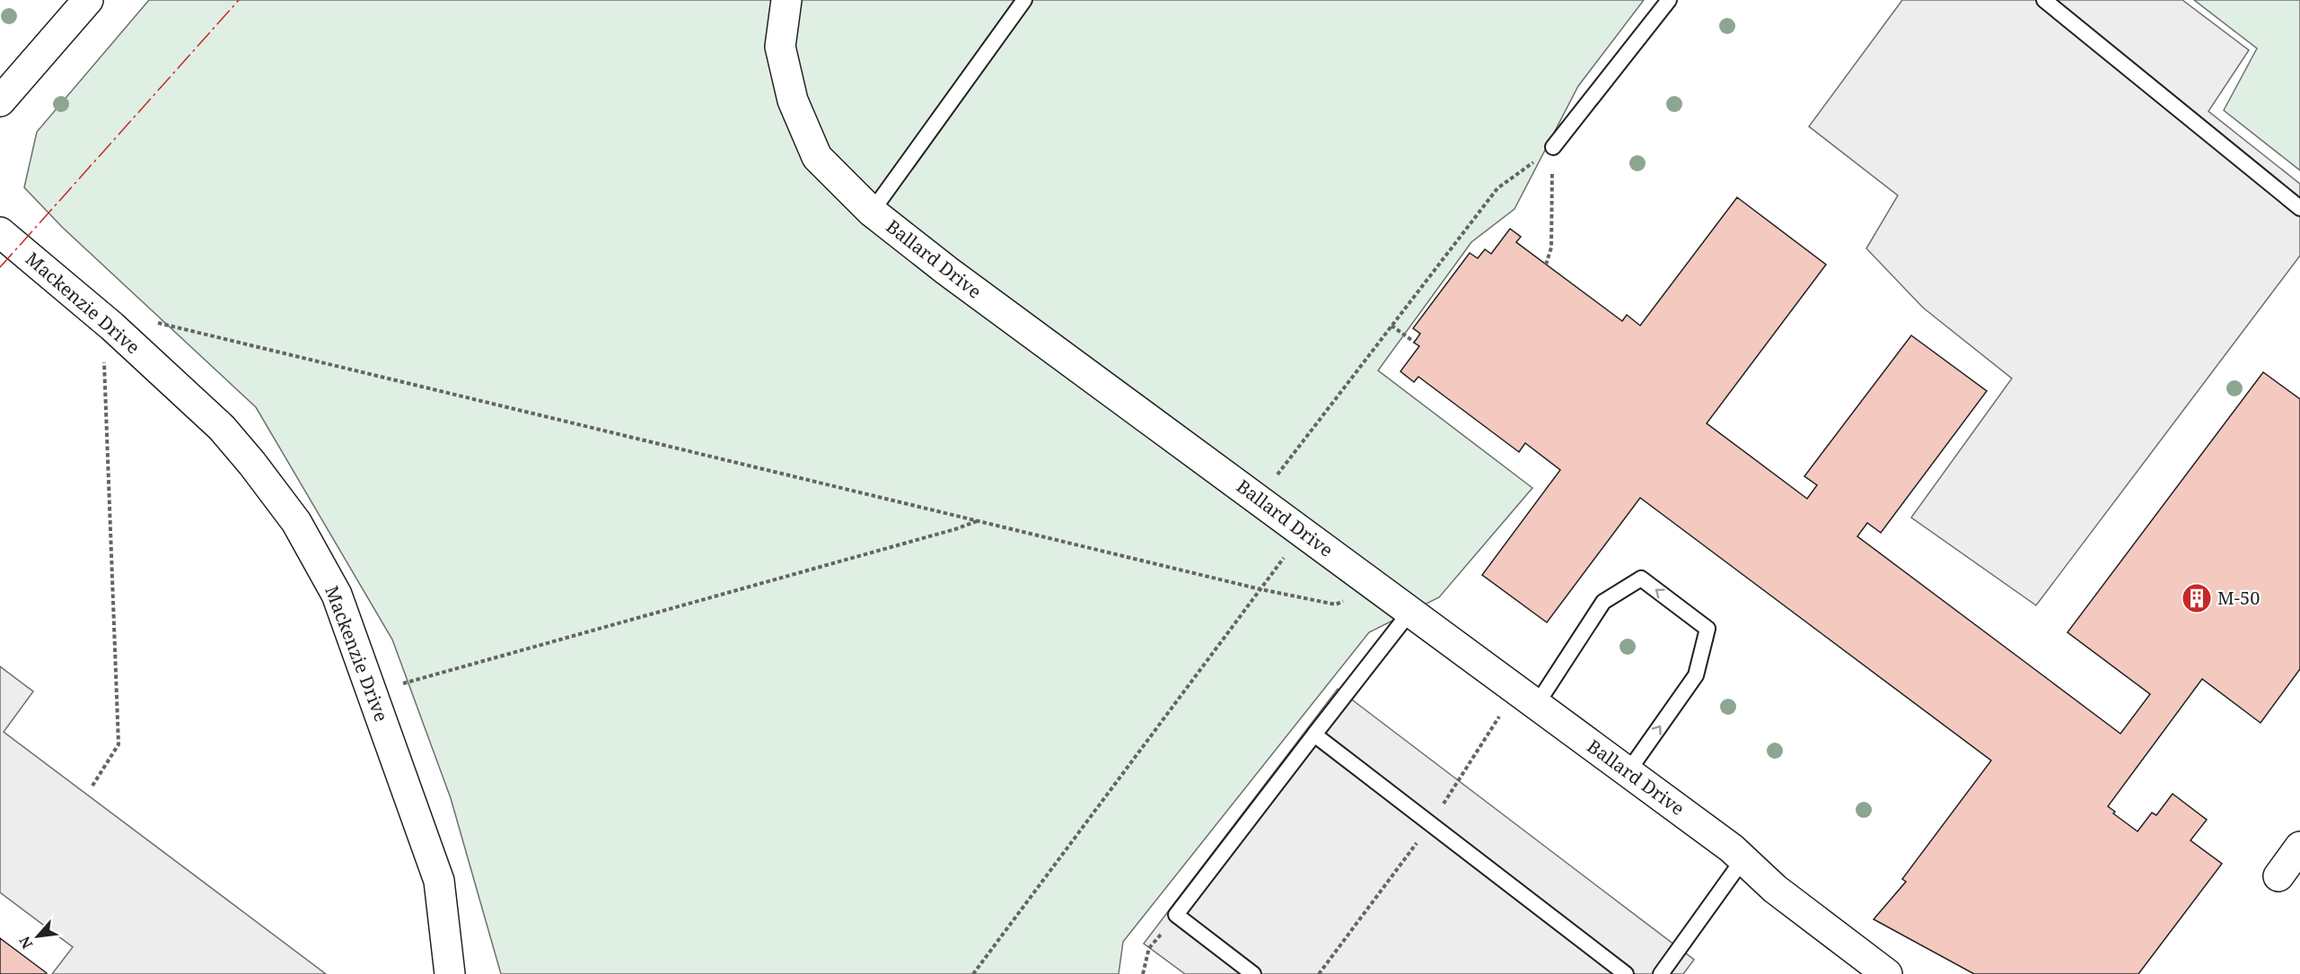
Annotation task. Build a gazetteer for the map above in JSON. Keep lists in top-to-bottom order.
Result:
{
  "streets": {
    "street": ["Ballard Drive", "Mackenzie Drive"]
  },
  "places": {
    "building": ["M-50"]
  },
  "north": "bottom left"
}
